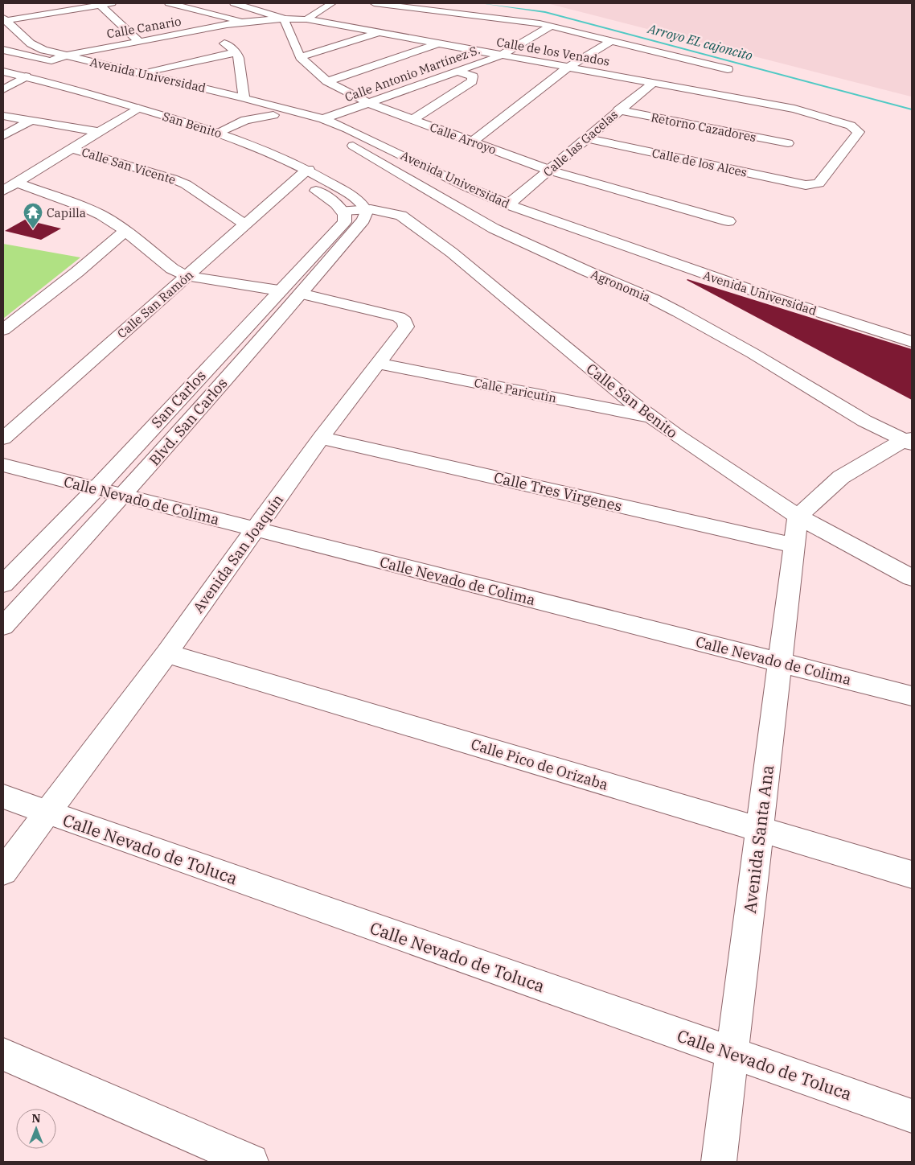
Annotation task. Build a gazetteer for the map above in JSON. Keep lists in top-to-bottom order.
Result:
{
  "streets": {
    "street": [
      "Calle Canario",
      "Calle de los Venados",
      "Calle Antonio Martínez S.",
      "Avenida Universidad",
      "San Benito",
      "Retorno Cazadores",
      "Calle Arroyo",
      "Calle las Gacelas",
      "Calle de los Alces",
      "Calle San Vicente",
      "Agronomia",
      "Calle San Ramón",
      "Calle Paricutín",
      "San Carlos",
      "Calle San Benito",
      "Blvd. San Carlos",
      "Calle Tres Virgenes",
      "Calle Nevado de Colima",
      "Avenida San Joaquín",
      "Calle Pico de Orizaba",
      "Avenida Santa Ana",
      "Calle Nevado de Toluca"
    ]
  },
  "crossings": [
    ["Calle Canario", "Calle de los Venados"],
    ["Calle Canario", "Avenida Universidad"],
    ["Calle de los Venados", "Calle Antonio Martínez S."],
    ["Calle de los Venados", "Calle Arroyo"],
    ["Calle de los Venados", "Calle las Gacelas"],
    ["Calle de los Venados", "Calle de los Alces"],
    ["Calle Antonio Martínez S.", "Avenida Universidad"],
    ["Calle Antonio Martínez S.", "Calle Arroyo"],
    ["Calle Antonio Martínez S.", "Agronomia"],
    ["Avenida Universidad", "Calle las Gacelas"],
    ["Avenida Universidad", "Agronomia"],
    ["San Benito", "Calle San Ramón"],
    ["San Benito", "San Carlos"],
    ["San Benito", "Calle San Benito"],
    ["San Benito", "Blvd. San Carlos"],
    ["Retorno Cazadores", "Calle las Gacelas"],
    ["Calle Arroyo", "Calle las Gacelas"],
    ["Calle las Gacelas", "Calle de los Alces"],
    ["Calle San Vicente", "Calle San Ramón"],
    ["Calle Paricutín", "Calle San Benito"],
    ["Calle Paricutín", "Avenida San Joaquín"],
    ["San Carlos", "Calle San Benito"],
    ["San Carlos", "Calle Nevado de Colima"],
    ["Calle San Benito", "Blvd. San Carlos"],
    ["Calle San Benito", "Avenida Santa Ana"],
    ["Blvd. San Carlos", "Calle Nevado de Colima"],
    ["Blvd. San Carlos", "Avenida San Joaquín"],
    ["Calle Tres Virgenes", "Avenida San Joaquín"],
    ["Calle Tres Virgenes", "Avenida Santa Ana"],
    ["Calle Nevado de Colima", "Avenida San Joaquín"],
    ["Calle Nevado de Colima", "Avenida Santa Ana"],
    ["Avenida San Joaquín", "Calle Pico de Orizaba"],
    ["Avenida San Joaquín", "Calle Nevado de Toluca"],
    ["Calle Pico de Orizaba", "Avenida Santa Ana"],
    ["Avenida Santa Ana", "Calle Nevado de Toluca"]
  ],
  "water": ["Arroyo EL cajoncito"],
  "places": {
    "temple": ["Capilla"]
  },
  "north": "top"
}
